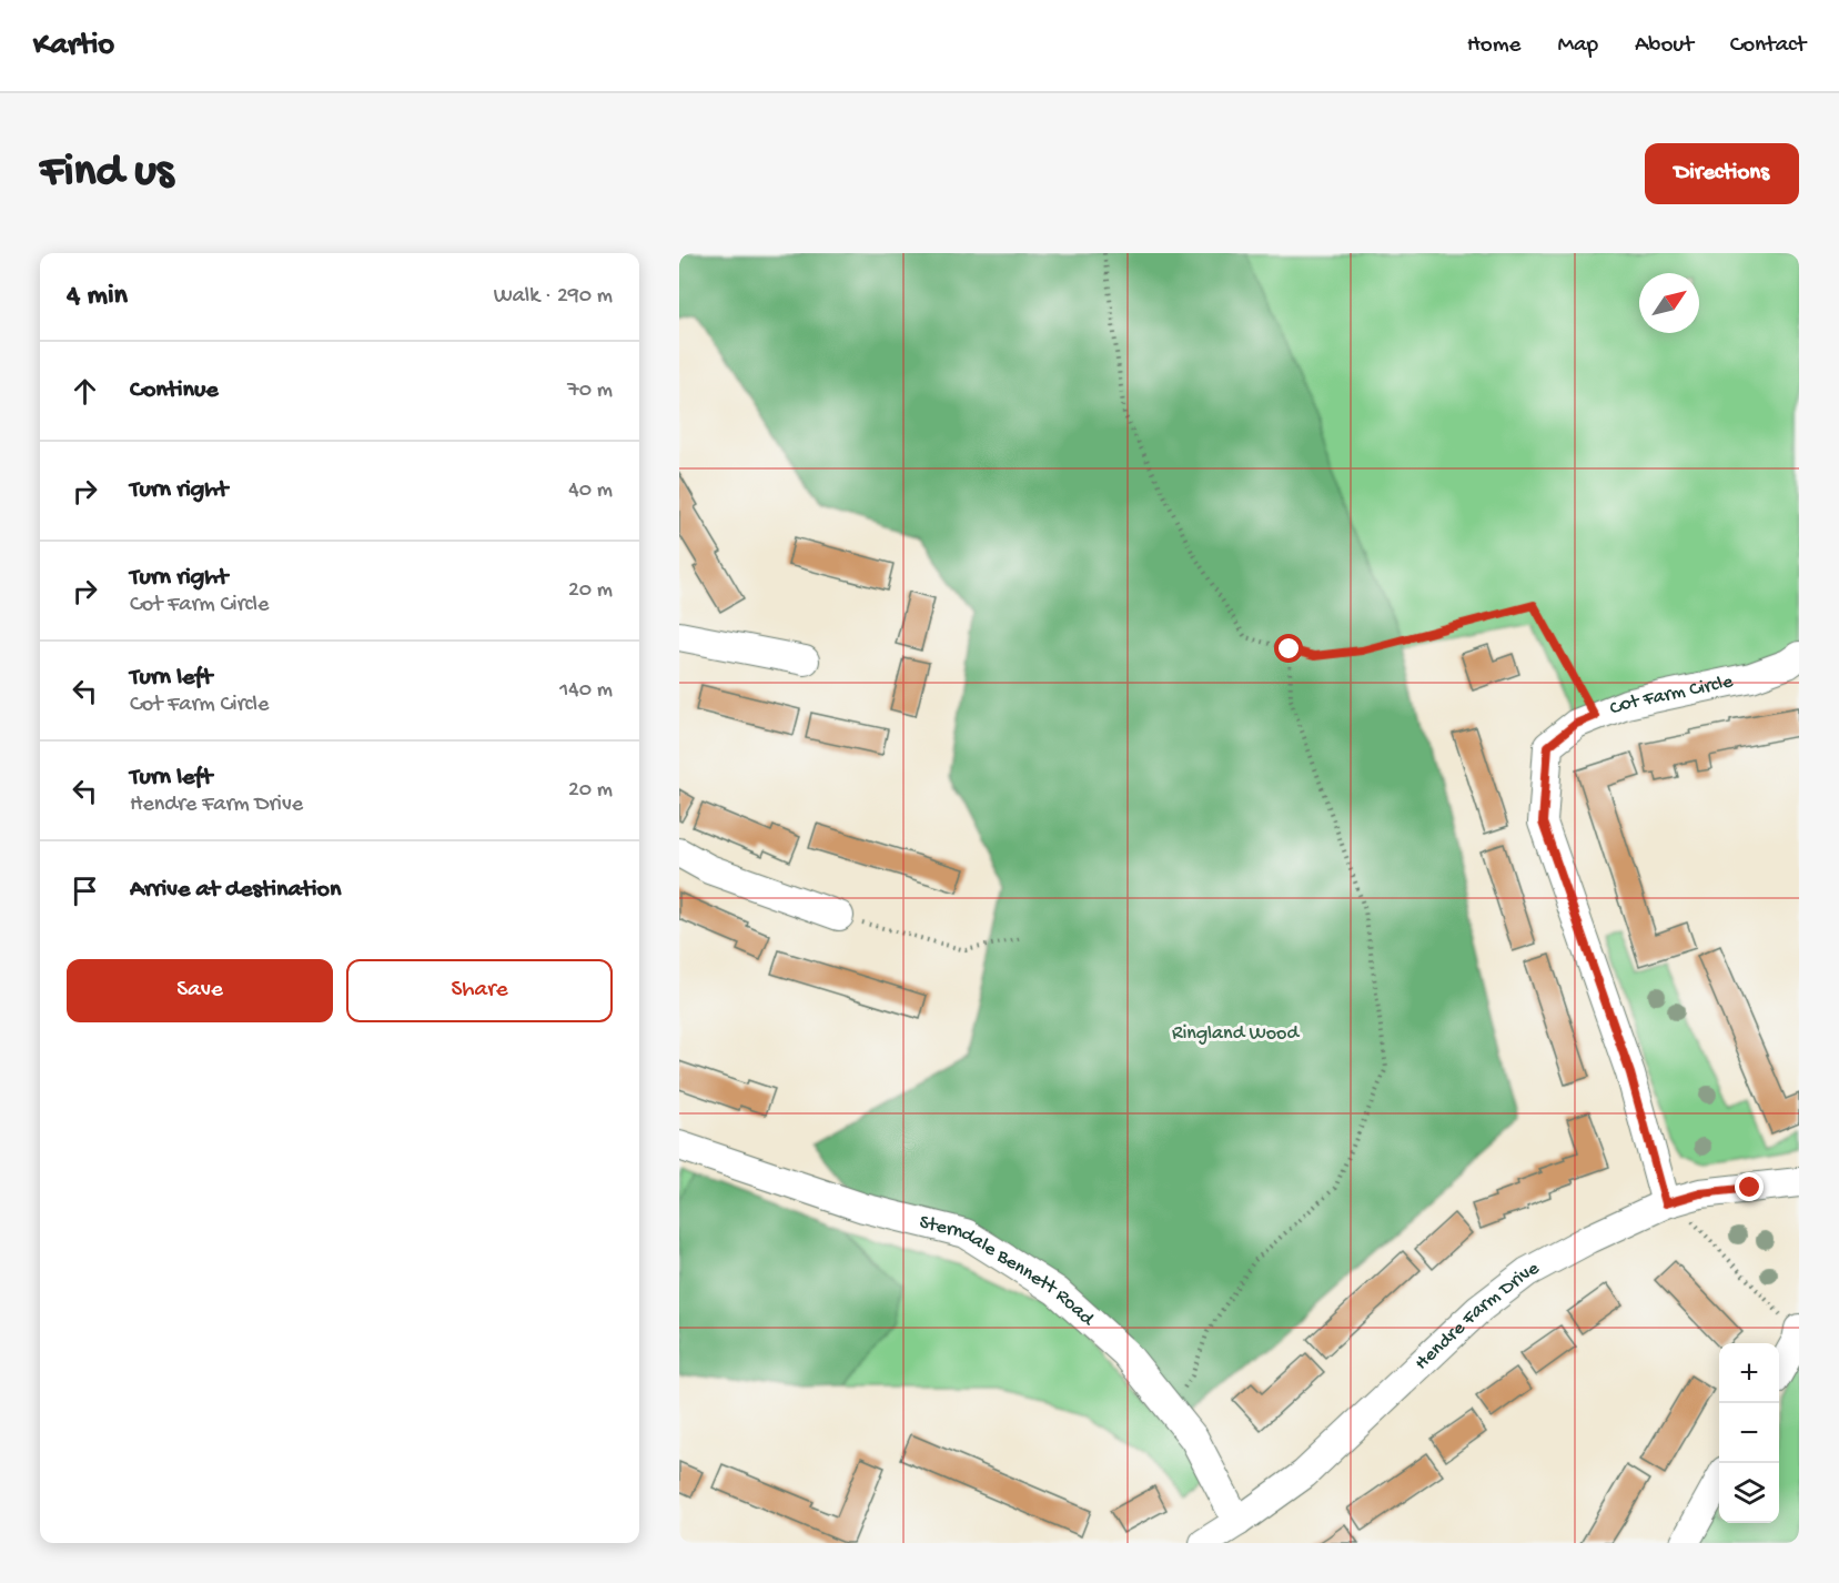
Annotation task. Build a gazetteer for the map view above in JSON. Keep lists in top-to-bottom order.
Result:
{
  "streets": {
    "street": ["Cot Farm Circle", "Sterndale Bennett Road", "Hendre Farm Drive"]
  },
  "crossings": [
    ["Cot Farm Circle", "Hendre Farm Drive"],
    ["Sterndale Bennett Road", "Hendre Farm Drive"]
  ],
  "parks": ["Ringland Wood"],
  "north": "top right",
  "page": {
    "header": "Kartio",
    "nav": [
      "Home",
      "Map",
      "About",
      "Contact"
    ],
    "buttons": [
      "Directions",
      ["Save", "Share"]
    ],
    "title": "Find us",
    "heading": ["4 min", "Walk · 290 m"],
    "list": [
      ["Continue", "70 m"],
      ["Turn right", "40 m"],
      ["Turn right", "Cot Farm Circle", "20 m"],
      ["Turn left", "Cot Farm Circle", "140 m"],
      ["Turn left", "Hendre Farm Drive", "20 m"],
      "Arrive at destination"
    ],
    "map_buttons": ["+", "−"]
  }
}
